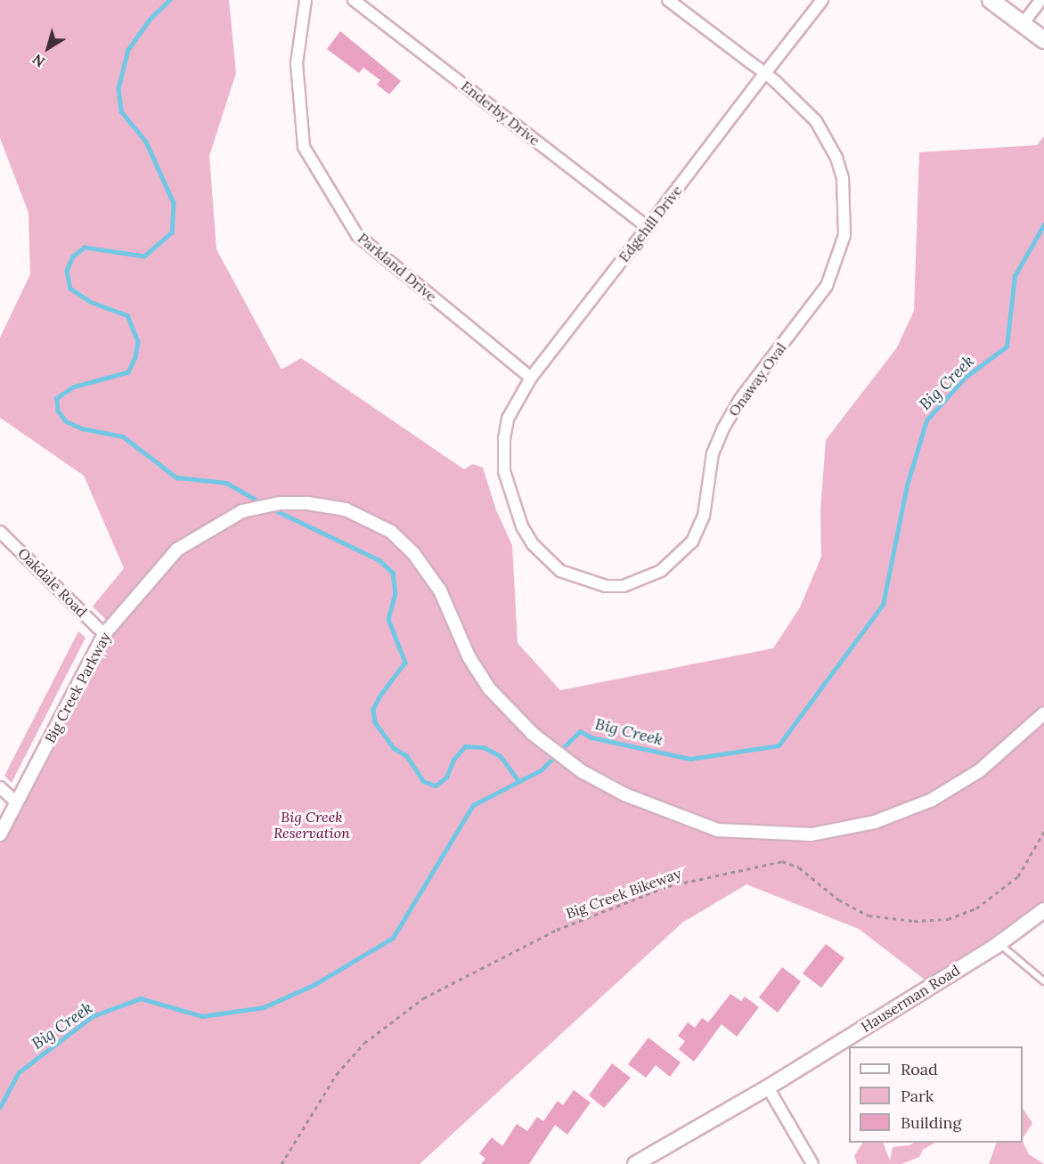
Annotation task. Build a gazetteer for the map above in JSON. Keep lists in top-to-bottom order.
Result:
{
  "streets": {
    "main road": ["Hauserman Road"],
    "street": [
      "Enderby Drive",
      "Edgehill Drive",
      "Parkland Drive",
      "Onaway Oval",
      "Oakdale Road",
      "Big Creek Parkway"
    ],
    "path": ["Big Creek Bikeway"]
  },
  "crossings": [
    ["Enderby Drive", "Edgehill Drive"],
    ["Edgehill Drive", "Parkland Drive"],
    ["Edgehill Drive", "Onaway Oval"],
    ["Oakdale Road", "Big Creek Parkway"]
  ],
  "water": ["Big Creek"],
  "parks": ["Big Creek Reservation"],
  "legend": ["Road", "Park", "Building"],
  "north": "bottom left"
}
